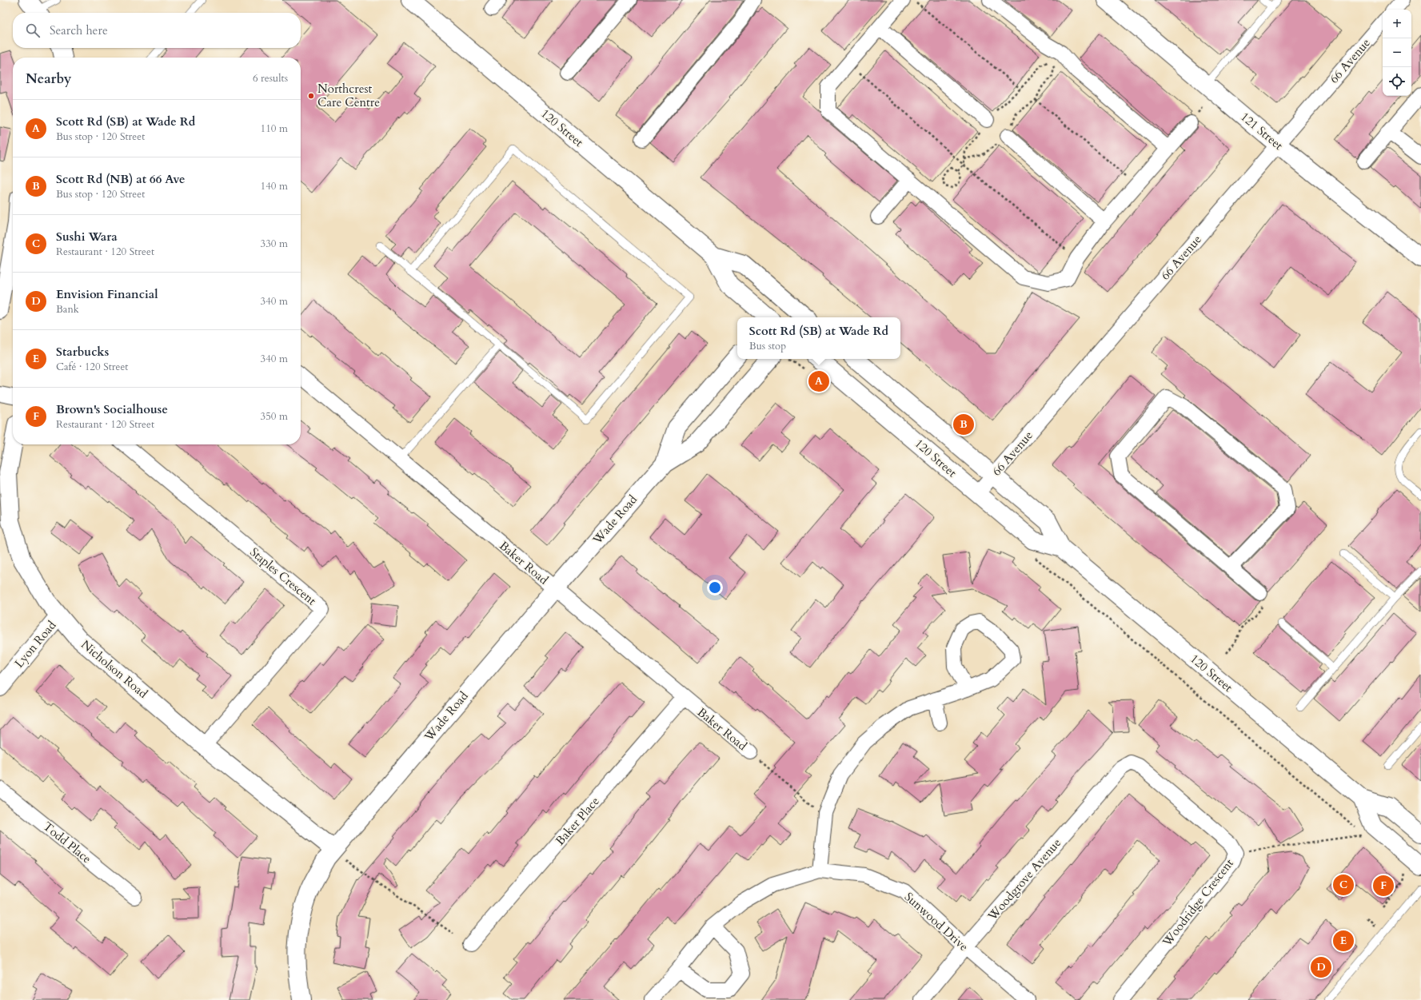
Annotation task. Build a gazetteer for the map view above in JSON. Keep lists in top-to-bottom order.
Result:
{
  "streets": {
    "street": [
      "66 Avenue",
      "120 Street",
      "121 Street",
      "Wade Road",
      "Baker Road",
      "Staples Crescent",
      "Lyon Road",
      "Nicholson Road",
      "Baker Place",
      "Todd Place",
      "Woodgrove Avenue",
      "Woodridge Crescent",
      "Sunwood Drive"
    ]
  },
  "crossings": [
    ["66 Avenue", "120 Street"],
    ["66 Avenue", "121 Street"],
    ["Wade Road", "Baker Road"],
    ["Wade Road", "Nicholson Road"],
    ["Baker Road", "Baker Place"],
    ["Staples Crescent", "Nicholson Road"],
    ["Lyon Road", "Nicholson Road"],
    ["Woodgrove Avenue", "Woodridge Crescent"],
    ["Woodgrove Avenue", "Sunwood Drive"]
  ],
  "places": ["Northcrest Care Centre"],
  "page": {
    "map_buttons": ["+", "−"],
    "search": "Search here",
    "heading": ["Nearby", "6 results"],
    "list": [
      {
        "mark": "A",
        "name": "Scott Rd (SB) at Wade Rd",
        "note": "Bus stop · 120 Street",
        "value": "110 m"
      },
      {
        "mark": "B",
        "name": "Scott Rd (NB) at 66 Ave",
        "note": "Bus stop · 120 Street",
        "value": "140 m"
      },
      {
        "mark": "C",
        "name": "Sushi Wara",
        "note": "Restaurant · 120 Street",
        "value": "330 m"
      },
      {
        "mark": "D",
        "name": "Envision Financial",
        "note": "Bank",
        "value": "340 m"
      },
      {
        "mark": "E",
        "name": "Starbucks",
        "note": "Café · 120 Street",
        "value": "340 m"
      },
      {
        "mark": "F",
        "name": "Brown's Socialhouse",
        "note": "Restaurant · 120 Street",
        "value": "350 m"
      }
    ],
    "popup": ["Scott Rd (SB) at Wade Rd", "Bus stop"],
    "pins": [
      "A",
      "B",
      "C",
      "F",
      "E",
      "D"
    ]
  }
}
